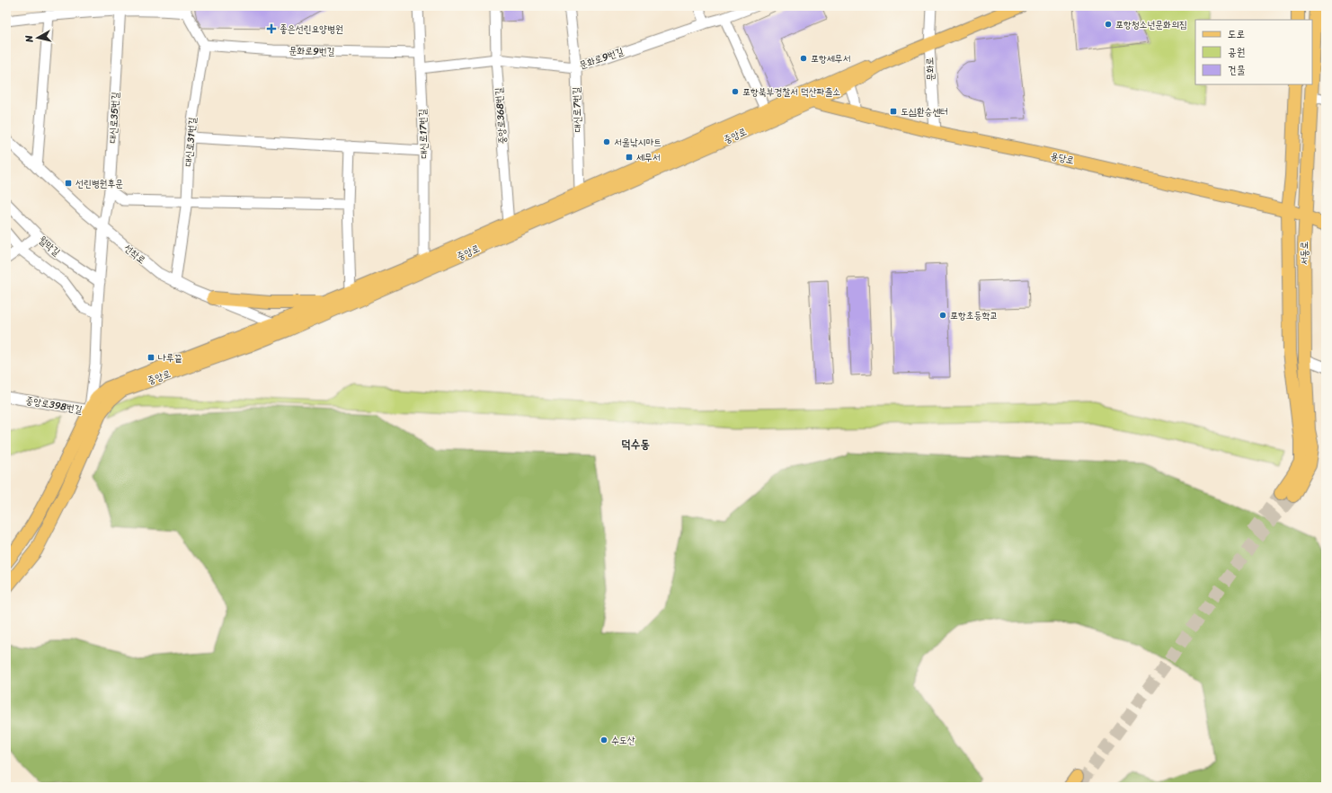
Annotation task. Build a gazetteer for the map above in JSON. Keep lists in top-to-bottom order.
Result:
{
  "streets": {
    "main road": ["중앙로", "용당로", "서동로"],
    "street": [
      "문화로9번길",
      "문화로",
      "대신로7번길",
      "중앙로368번길",
      "대신로35번길",
      "대신로17번길",
      "대신로31번길",
      "월막길",
      "선착로",
      "중앙로398번길"
    ]
  },
  "crossings": [
    ["문화로9번길", "대신로7번길"],
    ["문화로9번길", "중앙로368번길"],
    ["문화로9번길", "대신로17번길"],
    ["문화로9번길", "대신로31번길"],
    ["문화로", "중앙로"],
    ["문화로", "용당로"],
    ["대신로7번길", "중앙로"],
    ["중앙로368번길", "중앙로"],
    ["대신로35번길", "중앙로"],
    ["대신로35번길", "월막길"],
    ["대신로35번길", "선착로"],
    ["대신로35번길", "중앙로398번길"],
    ["대신로17번길", "중앙로"],
    ["중앙로", "용당로"],
    ["중앙로", "선착로"],
    ["중앙로", "중앙로398번길"],
    ["대신로31번길", "선착로"],
    ["용당로", "서동로"]
  ],
  "districts": ["덕수동"],
  "places": {
    "other": [
      "포항청소년문화의집",
      "포항세무서",
      "포항북부경찰서 덕산파출소",
      "서울낚시마트",
      "포항초등학교",
      "수도산"
    ],
    "health": ["좋은선린요양병원"],
    "transit": [
      "도심환승센터",
      "세무서",
      "선린병원후문",
      "나루끝"
    ]
  },
  "legend": ["도로", "공원", "건물"],
  "north": "left"
}
